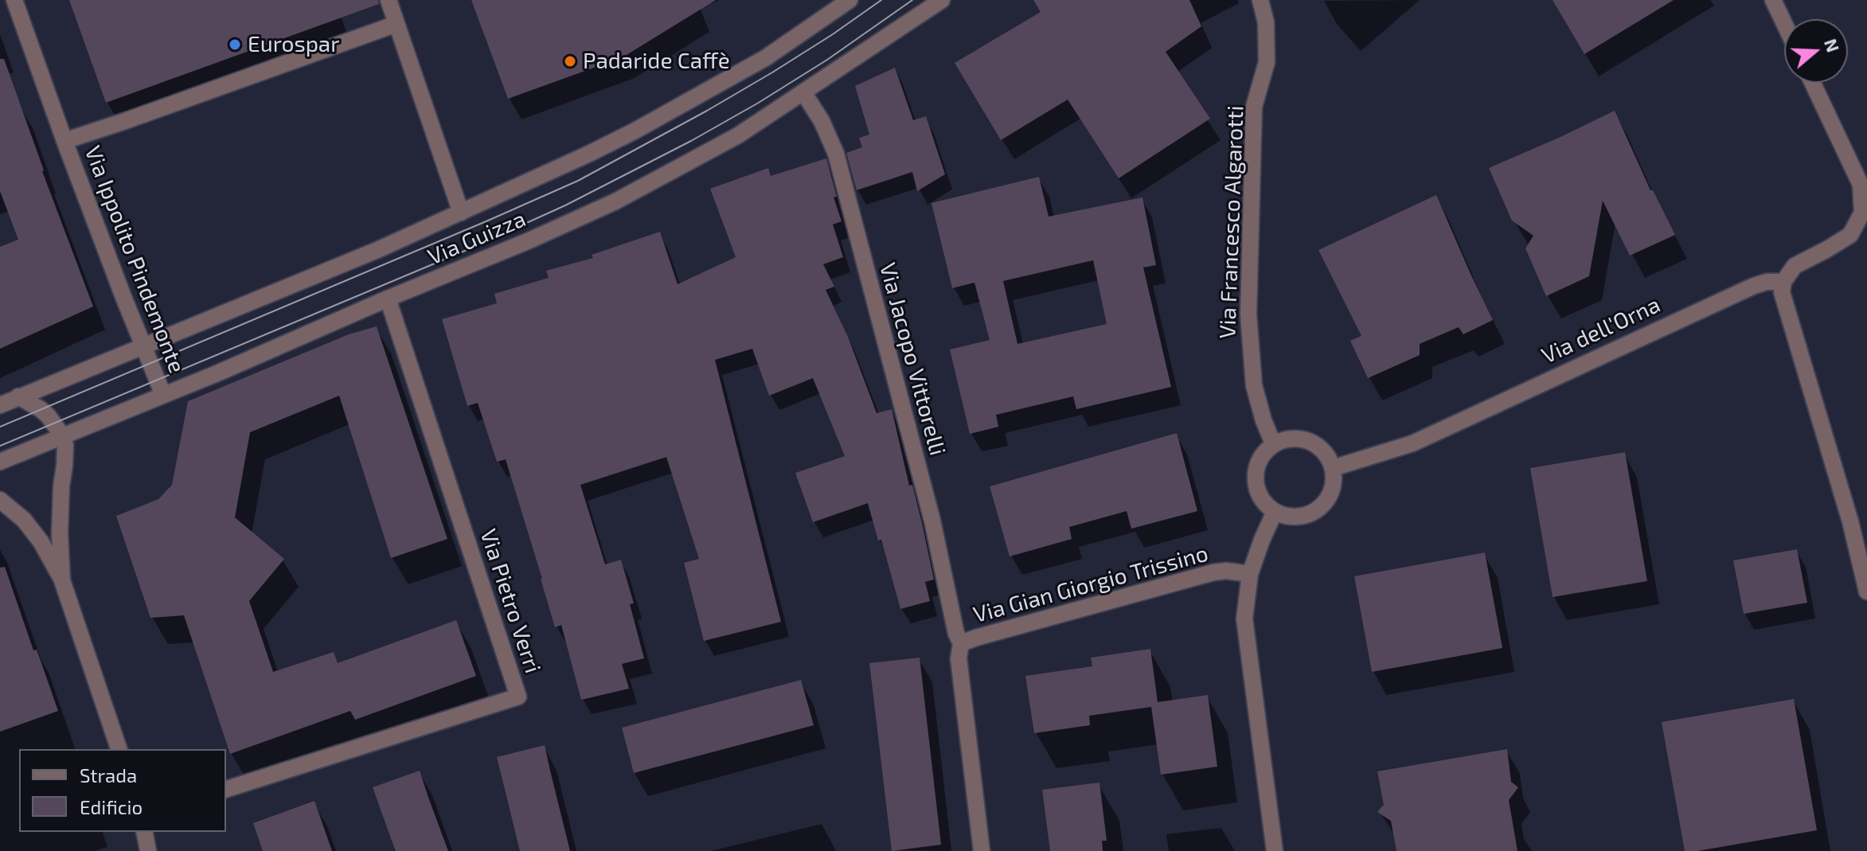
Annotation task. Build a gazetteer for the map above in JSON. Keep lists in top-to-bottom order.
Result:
{
  "streets": {
    "street": [
      "Via Francesco Algarotti",
      "Via Guizza",
      "Via Ippolito Pindemonte",
      "Via dell'Orna",
      "Via Jacopo Vittorelli",
      "Via Gian Giorgio Trissino",
      "Via Pietro Verri"
    ]
  },
  "crossings": [
    ["Via Francesco Algarotti", "Via dell'Orna"],
    ["Via Guizza", "Via Ippolito Pindemonte"],
    ["Via Guizza", "Via Jacopo Vittorelli"],
    ["Via Guizza", "Via Pietro Verri"],
    ["Via Jacopo Vittorelli", "Via Gian Giorgio Trissino"]
  ],
  "places": ["Eurospar", "Padaride Caffè"],
  "legend": ["Strada", "Edificio"],
  "north": "right"
}
